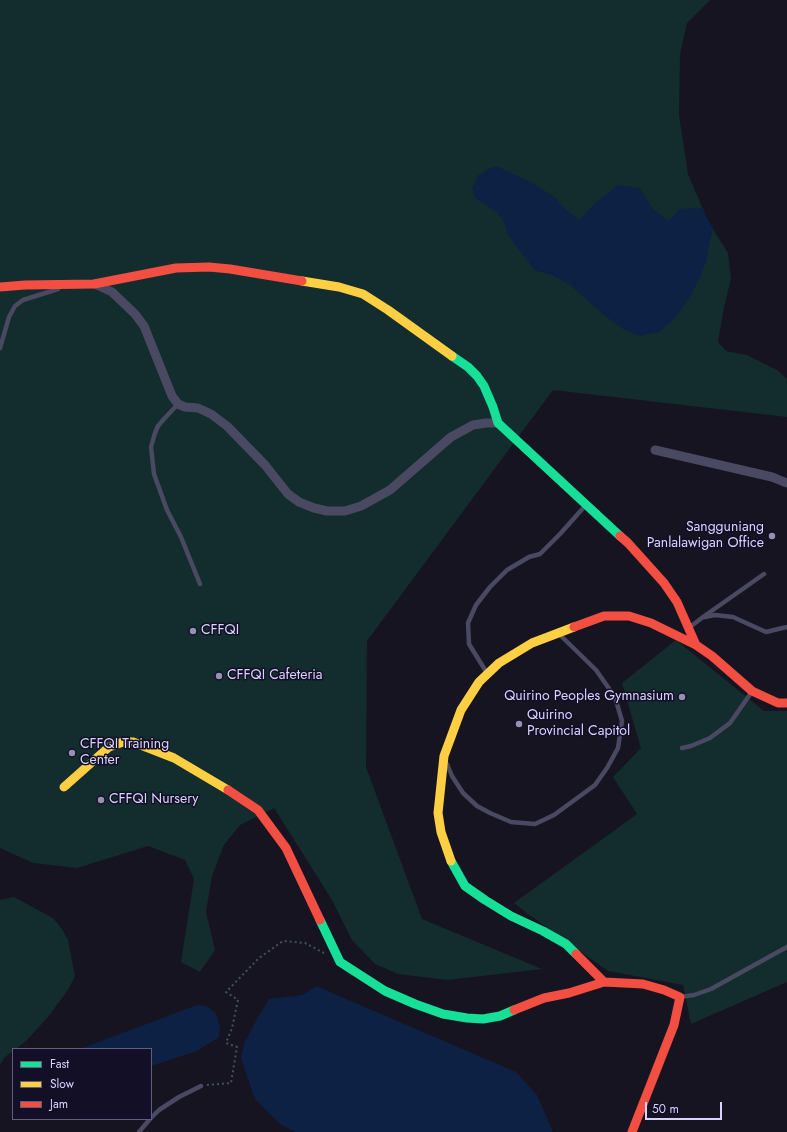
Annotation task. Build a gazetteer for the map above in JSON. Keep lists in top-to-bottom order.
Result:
{
  "places": [
    "Sangguniang Panlalawigan Office",
    "CFFQI",
    "CFFQI Cafeteria",
    "Quirino Peoples Gymnasium",
    "Quirino Provincial Capitol",
    "CFFQI Training Center",
    "CFFQI Nursery"
  ],
  "legend": ["Fast", "Slow", "Jam"],
  "scale_bar": "50 m"
}
